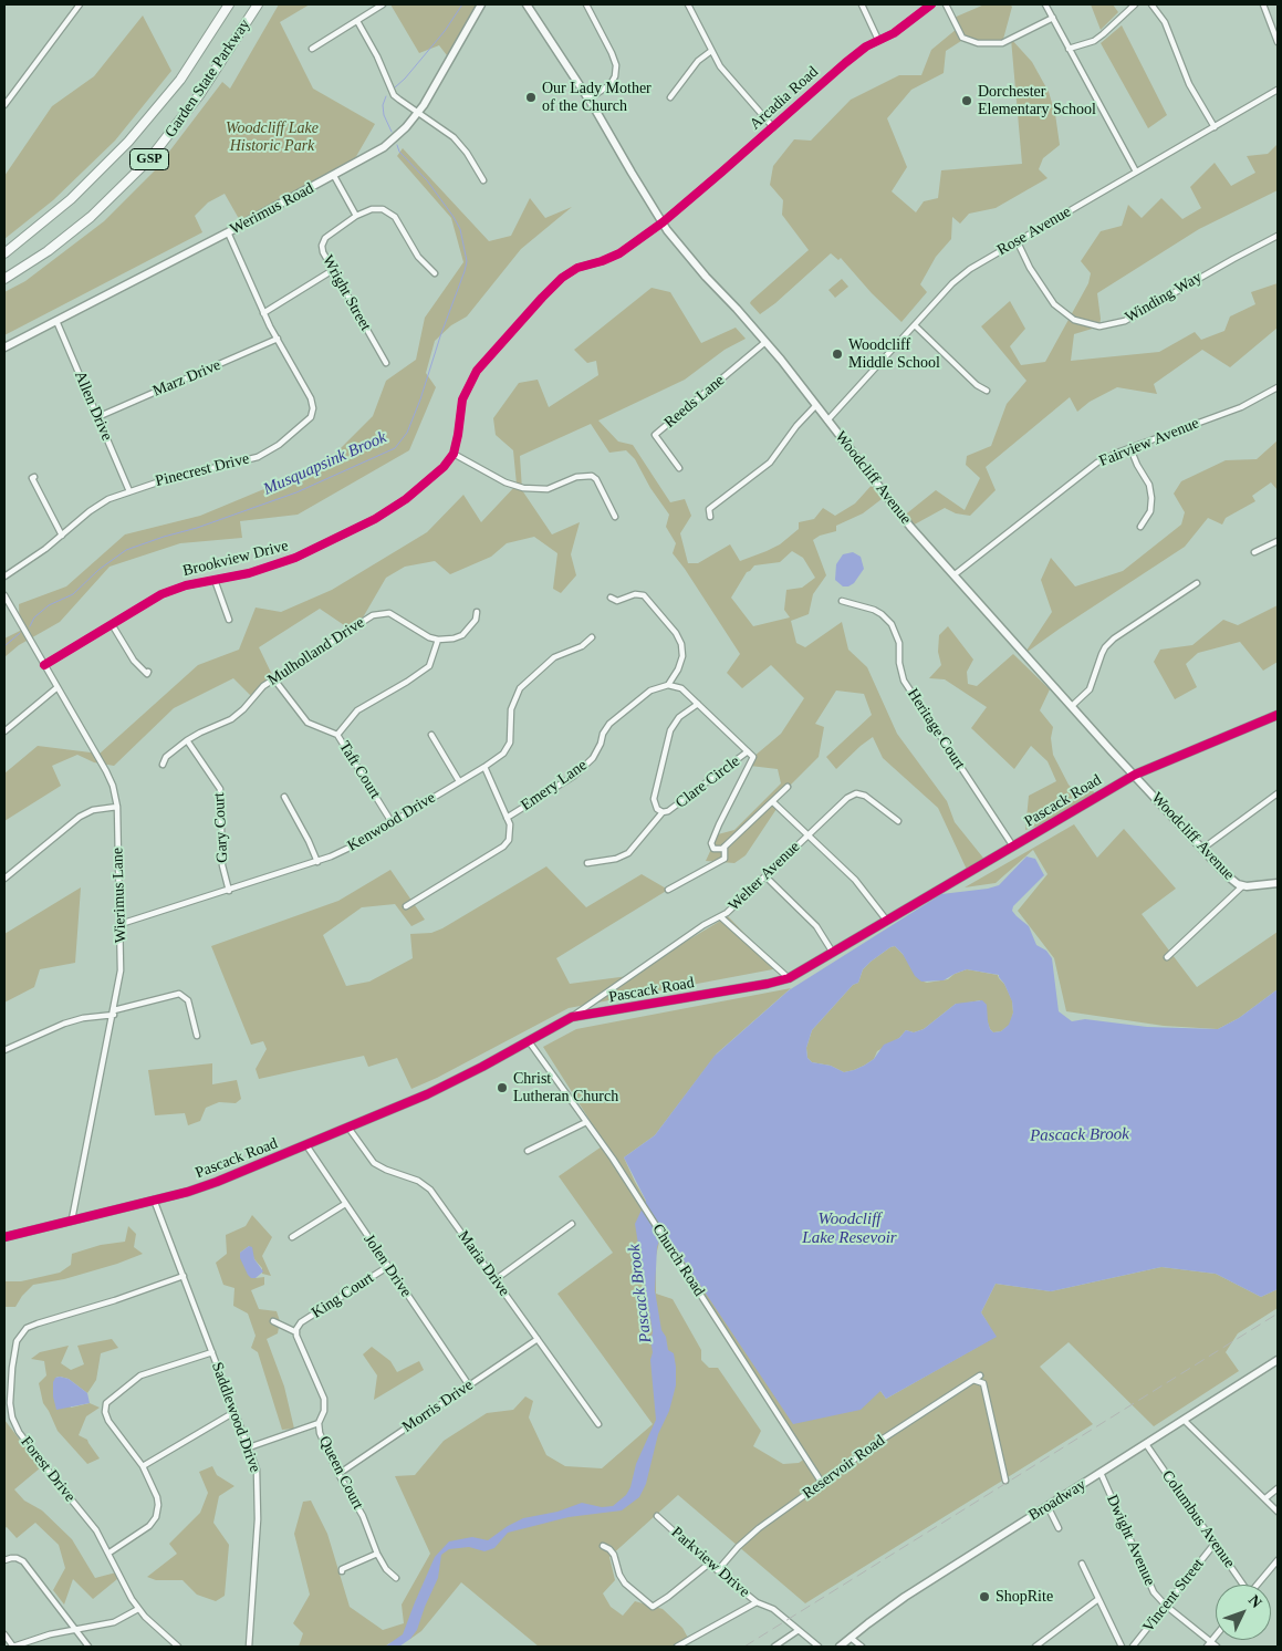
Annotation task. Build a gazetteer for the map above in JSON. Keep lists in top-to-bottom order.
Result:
{
  "streets": {
    "highway": ["Garden State Parkway", "GSP"],
    "street": [
      "Arcadia Road",
      "Werimus Road",
      "Rose Avenue",
      "Wright Street",
      "Winding Way",
      "Marz Drive",
      "Reeds Lane",
      "Allen Drive",
      "Fairview Avenue",
      "Pinecrest Drive",
      "Woodcliff Avenue",
      "Brookview Drive",
      "Mulholland Drive",
      "Heritage Court",
      "Taft Court",
      "Clare Circle",
      "Emery Lane",
      "Pascack Road",
      "Kenwood Drive",
      "Gary Court",
      "Welter Avenue",
      "Wierimus Lane",
      "Church Road",
      "Maria Drive",
      "Jolen Drive",
      "King Court",
      "Morris Drive",
      "Saddlewood Drive",
      "Reservoir Road",
      "Forest Drive",
      "Queen Court",
      "Broadway",
      "Columbus Avenue",
      "Dwight Avenue",
      "Parkview Drive",
      "Vincent Street"
    ]
  },
  "crossings": [
    ["Arcadia Road", "Woodcliff Avenue"],
    ["Arcadia Road", "Brookview Drive"],
    ["Werimus Road", "Allen Drive"],
    ["Werimus Road", "Pinecrest Drive"],
    ["Rose Avenue", "Winding Way"],
    ["Rose Avenue", "Woodcliff Avenue"],
    ["Marz Drive", "Allen Drive"],
    ["Marz Drive", "Pinecrest Drive"],
    ["Reeds Lane", "Woodcliff Avenue"],
    ["Allen Drive", "Pinecrest Drive"],
    ["Fairview Avenue", "Woodcliff Avenue"],
    ["Woodcliff Avenue", "Pascack Road"],
    ["Brookview Drive", "Wierimus Lane"],
    ["Mulholland Drive", "Taft Court"],
    ["Mulholland Drive", "Gary Court"],
    ["Heritage Court", "Pascack Road"],
    ["Taft Court", "Kenwood Drive"],
    ["Pascack Road", "Welter Avenue"],
    ["Pascack Road", "Wierimus Lane"],
    ["Pascack Road", "Church Road"],
    ["Pascack Road", "Maria Drive"],
    ["Pascack Road", "Jolen Drive"],
    ["Pascack Road", "Saddlewood Drive"],
    ["Kenwood Drive", "Gary Court"],
    ["Kenwood Drive", "Wierimus Lane"],
    ["Church Road", "Reservoir Road"],
    ["Maria Drive", "Morris Drive"],
    ["Jolen Drive", "King Court"],
    ["Jolen Drive", "Morris Drive"],
    ["King Court", "Queen Court"],
    ["Morris Drive", "Queen Court"],
    ["Saddlewood Drive", "Forest Drive"],
    ["Reservoir Road", "Parkview Drive"],
    ["Broadway", "Columbus Avenue"],
    ["Broadway", "Dwight Avenue"],
    ["Columbus Avenue", "Vincent Street"],
    ["Dwight Avenue", "Vincent Street"]
  ],
  "water": ["Musquapsink Brook", "Pascack Brook", "Woodcliff Lake Resevoir"],
  "parks": ["Woodcliff Lake Historic Park"],
  "places": [
    "Our Lady Mother of the Church",
    "Dorchester Elementary School",
    "Woodcliff Middle School",
    "Christ Lutheran Church",
    "ShopRite"
  ],
  "north": "top right"
}
